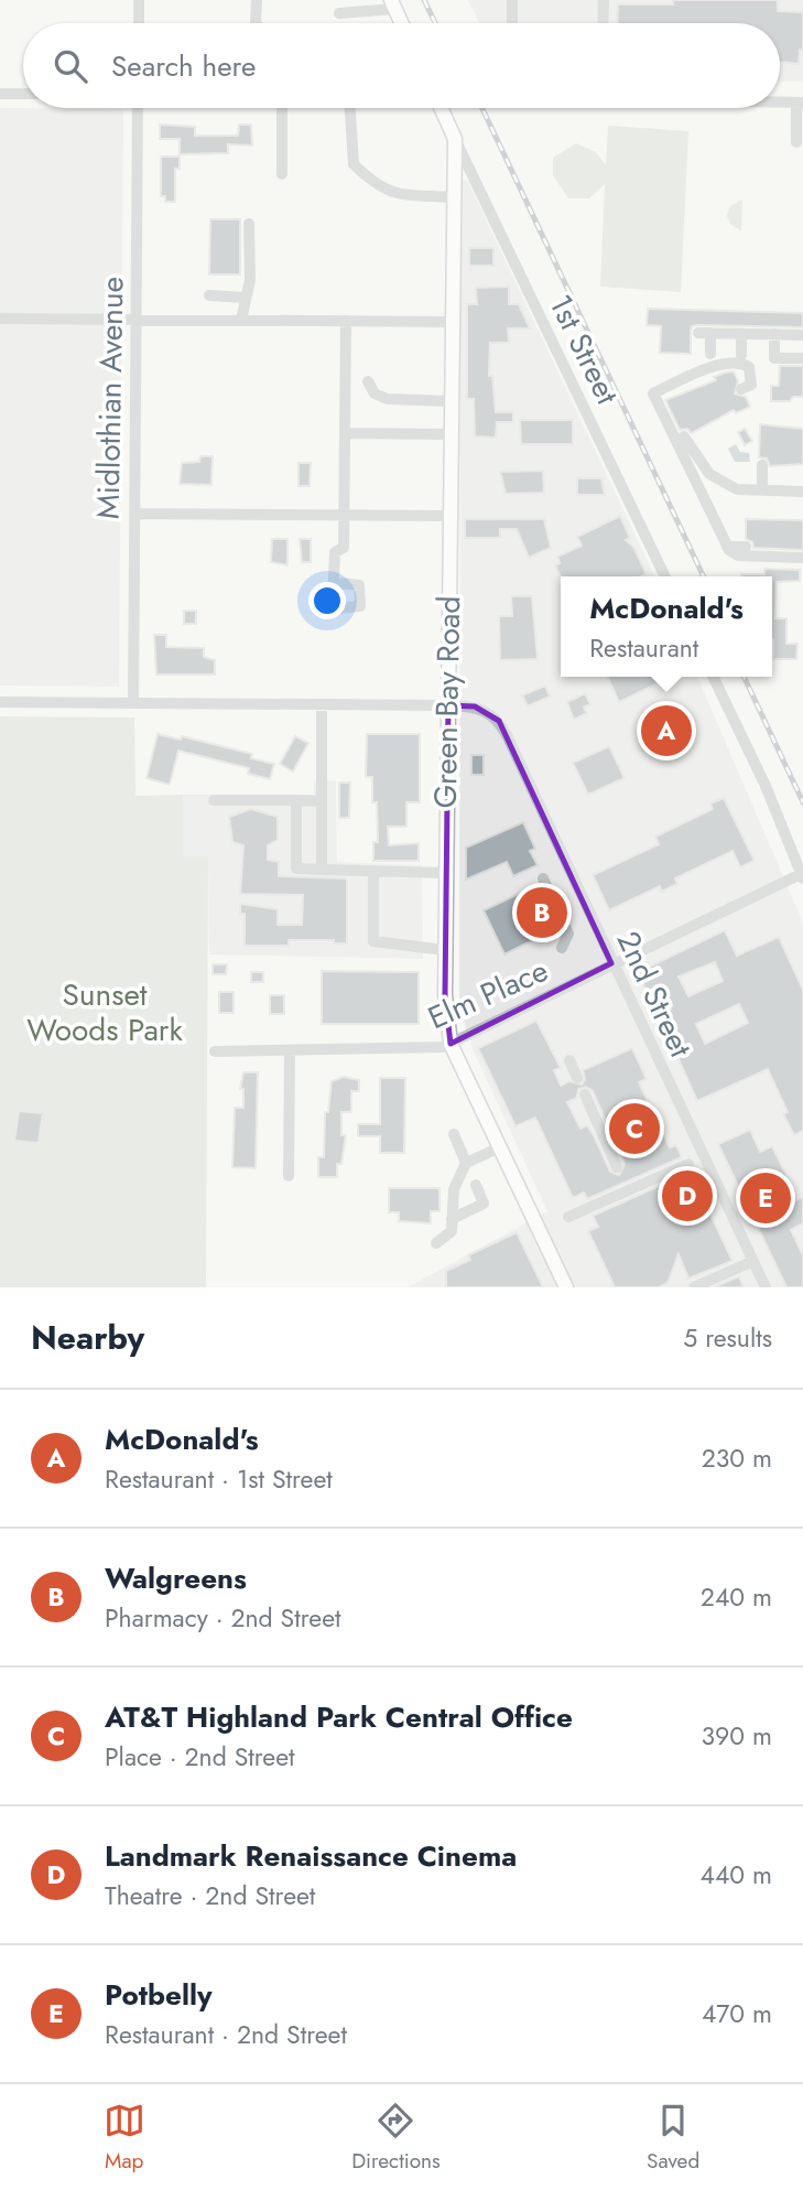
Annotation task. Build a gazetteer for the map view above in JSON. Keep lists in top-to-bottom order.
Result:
{
  "streets": {
    "main road": ["Green Bay Road"],
    "street": [
      "1st Street",
      "Midlothian Avenue",
      "Elm Place",
      "2nd Street"
    ]
  },
  "crossings": [
    ["1st Street", "Green Bay Road"],
    ["Green Bay Road", "Elm Place"],
    ["Green Bay Road", "2nd Street"],
    ["Elm Place", "2nd Street"]
  ],
  "parks": ["Sunset Woods Park"],
  "page": {
    "search": "Search here",
    "popup": ["McDonald's", "Restaurant"],
    "pins": [
      "A",
      "B",
      "C",
      "D",
      "E"
    ],
    "heading": ["Nearby", "5 results"],
    "list": [
      {
        "mark": "A",
        "name": "McDonald's",
        "note": "Restaurant · 1st Street",
        "value": "230 m"
      },
      {
        "mark": "B",
        "name": "Walgreens",
        "note": "Pharmacy · 2nd Street",
        "value": "240 m"
      },
      {
        "mark": "C",
        "name": "AT&T Highland Park Central Office",
        "note": "Place · 2nd Street",
        "value": "390 m"
      },
      {
        "mark": "D",
        "name": "Landmark Renaissance Cinema",
        "note": "Theatre · 2nd Street",
        "value": "440 m"
      },
      {
        "mark": "E",
        "name": "Potbelly",
        "note": "Restaurant · 2nd Street",
        "value": "470 m"
      }
    ],
    "nav": ["Map", "Directions", "Saved"]
  }
}
